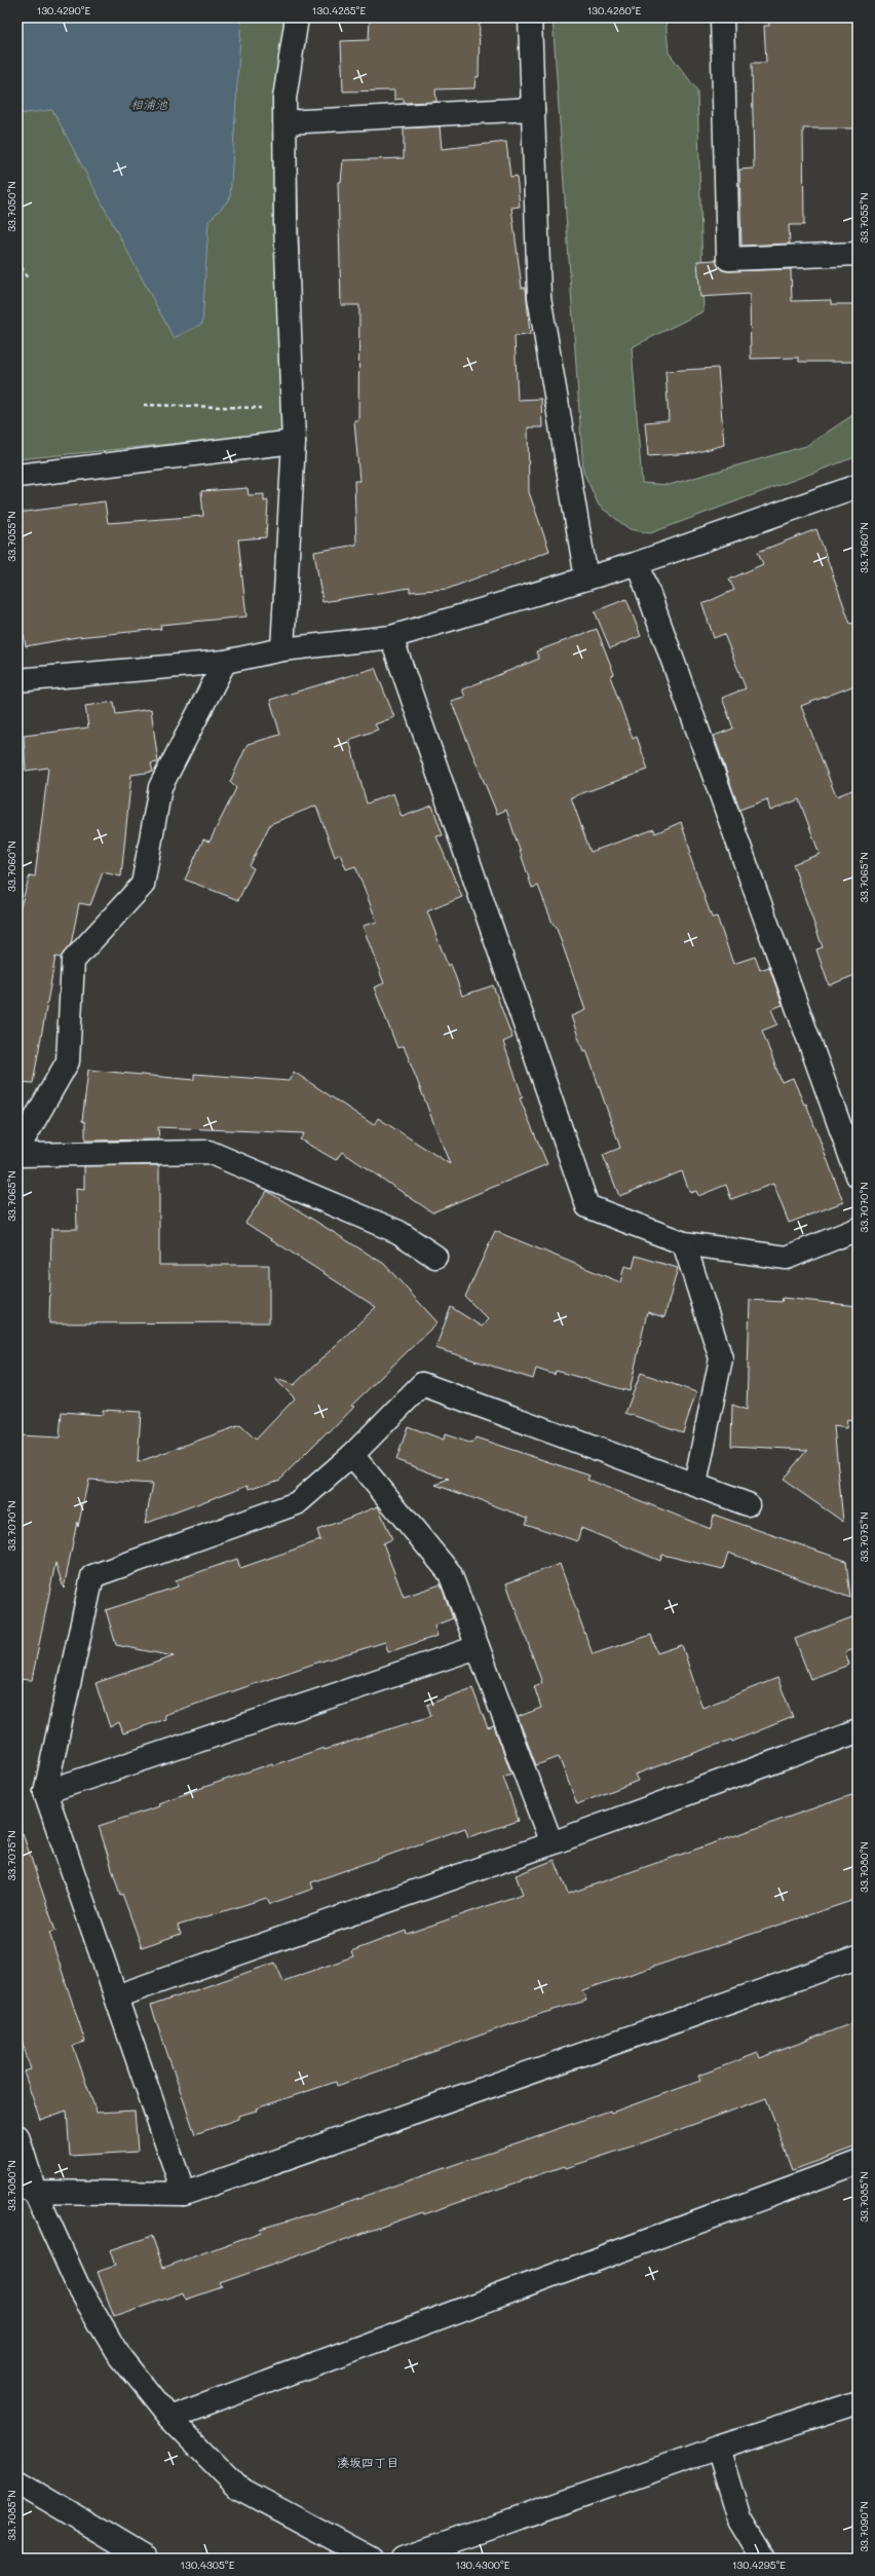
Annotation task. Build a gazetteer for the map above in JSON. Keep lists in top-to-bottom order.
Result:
{
  "districts": ["湊坂四丁目"],
  "water": ["相浦池"],
  "coordinates": [
    "130.4290°E",
    "130.4285°E",
    "130.4280°E",
    "33.7050°N",
    "33.7055°N",
    "33.7060°N",
    "33.7065°N",
    "33.7070°N",
    "33.7075°N",
    "33.7080°N",
    "33.7085°N",
    "33.7090°N",
    "130.4305°E",
    "130.4300°E",
    "130.4295°E"
  ]
}
